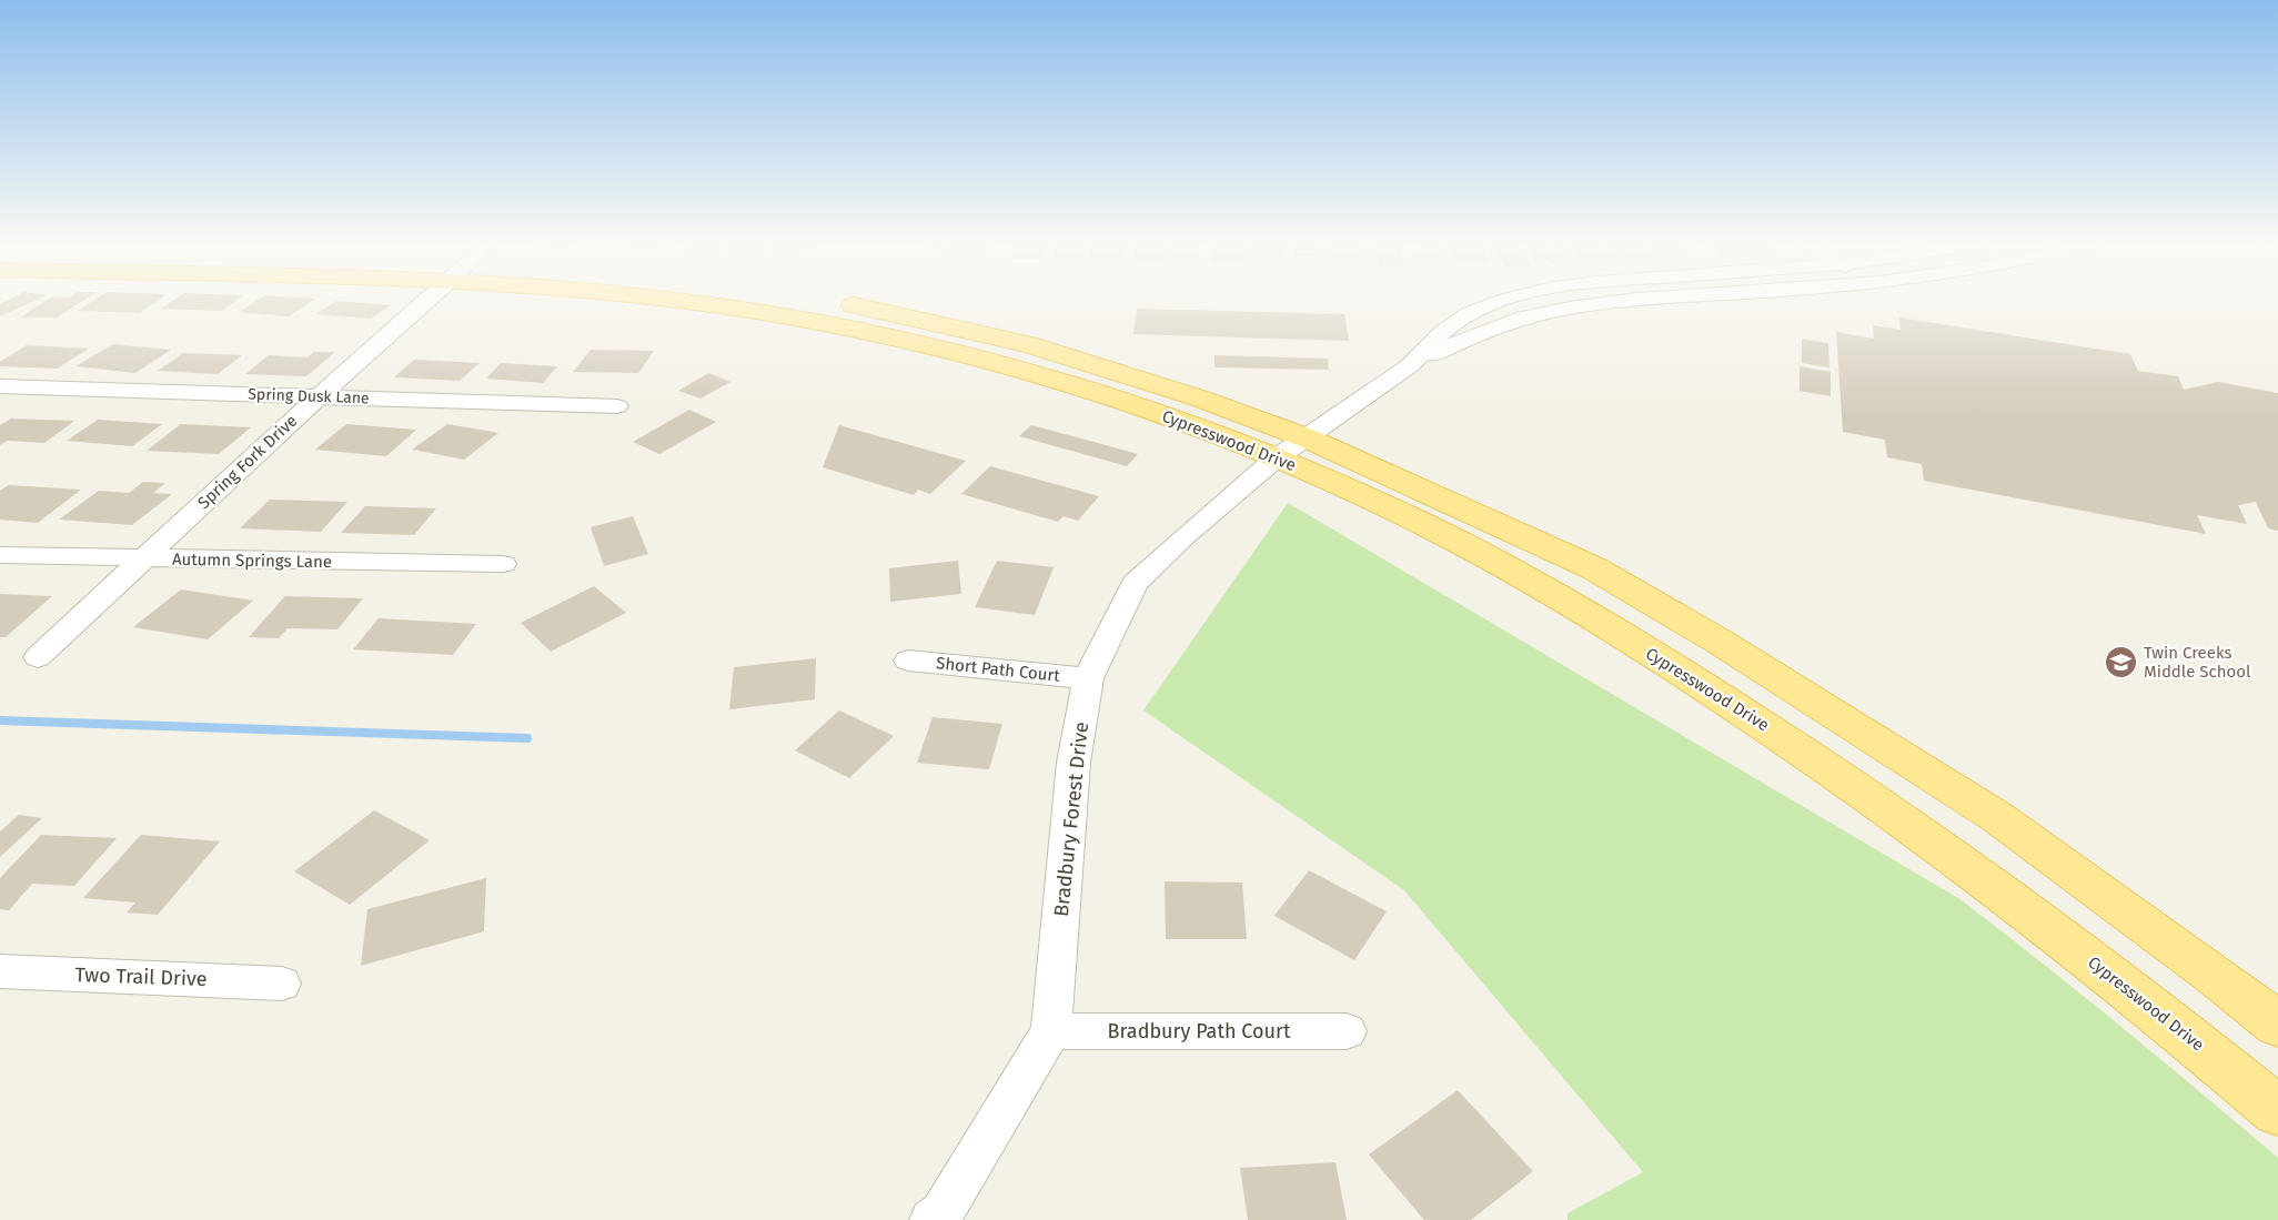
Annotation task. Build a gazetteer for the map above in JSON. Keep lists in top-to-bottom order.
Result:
{
  "streets": {
    "main road": ["Cypresswood Drive"],
    "street": [
      "Spring Dusk Lane",
      "Spring Fork Drive",
      "Autumn Springs Lane",
      "Short Path Court",
      "Bradbury Forest Drive",
      "Two Trail Drive",
      "Bradbury Path Court"
    ]
  },
  "crossings": [
    ["Spring Dusk Lane", "Spring Fork Drive"],
    ["Cypresswood Drive", "Bradbury Forest Drive"],
    ["Spring Fork Drive", "Autumn Springs Lane"],
    ["Short Path Court", "Bradbury Forest Drive"],
    ["Bradbury Forest Drive", "Bradbury Path Court"]
  ],
  "places": {
    "school or university": ["Twin Creeks Middle School"]
  }
}
